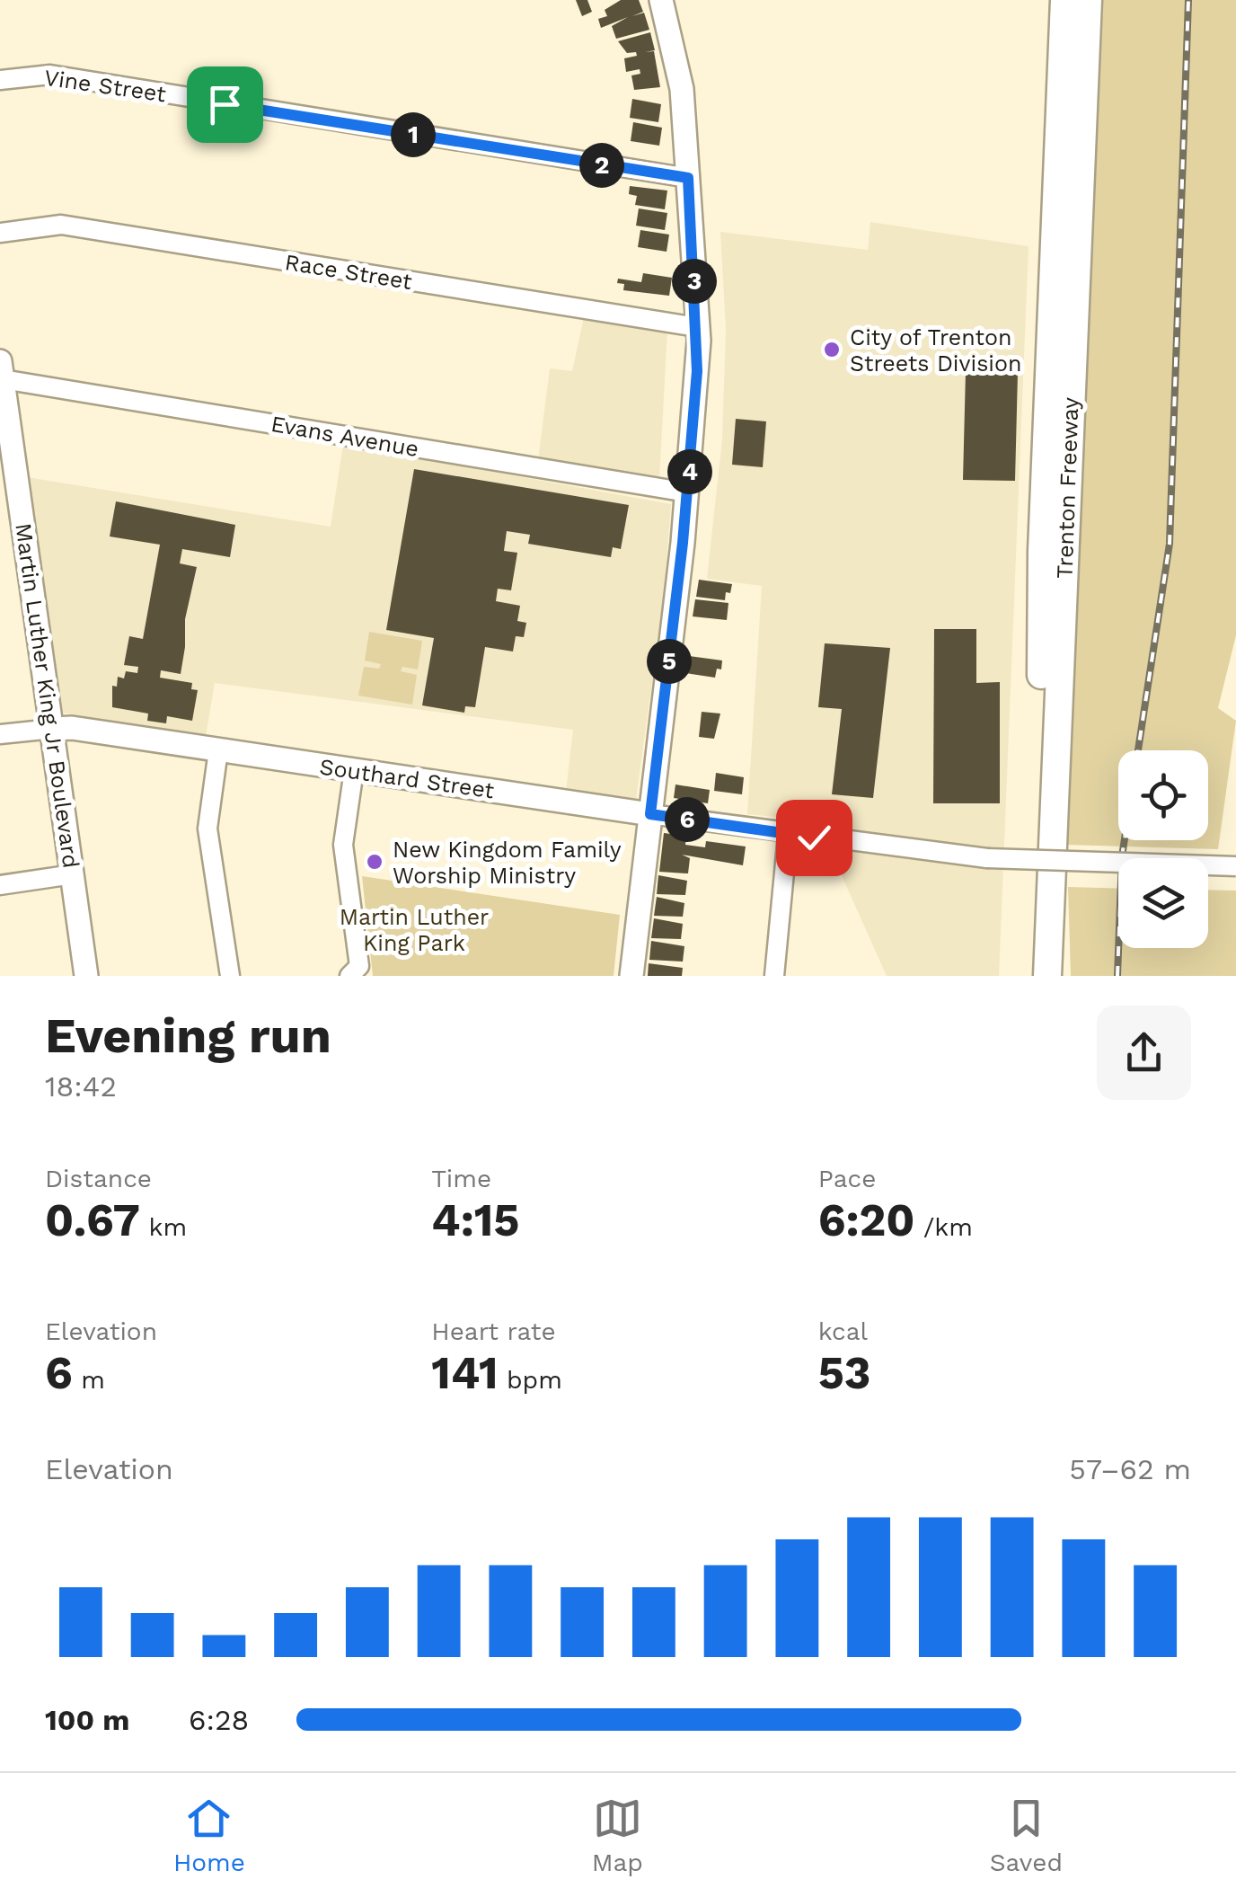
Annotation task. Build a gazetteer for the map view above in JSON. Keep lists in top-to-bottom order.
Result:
{
  "streets": {
    "highway": ["Trenton Freeway"],
    "main road": ["Martin Luther King Jr Boulevard", "Southard Street"],
    "street": ["Vine Street", "Race Street", "Evans Avenue"]
  },
  "crossings": [
    ["Evans Avenue", "Martin Luther King Jr Boulevard"],
    ["Martin Luther King Jr Boulevard", "Southard Street"]
  ],
  "parks": ["Martin Luther King Park"],
  "places": ["City of Trenton Streets Division", "New Kingdom Family Worship Ministry"],
  "page": {
    "pins": [
      "1",
      "2",
      "3",
      "4",
      "5",
      "6"
    ],
    "heading": ["Evening run", "18:42"],
    "stats": [
      ["Distance", "0.67 km"],
      ["Time", "4:15"],
      ["Pace", "6:20 /km"],
      ["Elevation", "6 m"],
      ["Heart rate", "141 bpm"],
      ["kcal", "53"]
    ],
    "chart": ["Elevation", "57–62 m"],
    "list": [
      {
        "name": "100 m",
        "note": "6:28"
      }
    ],
    "tabs": ["Home", "Map", "Saved"]
  }
}
